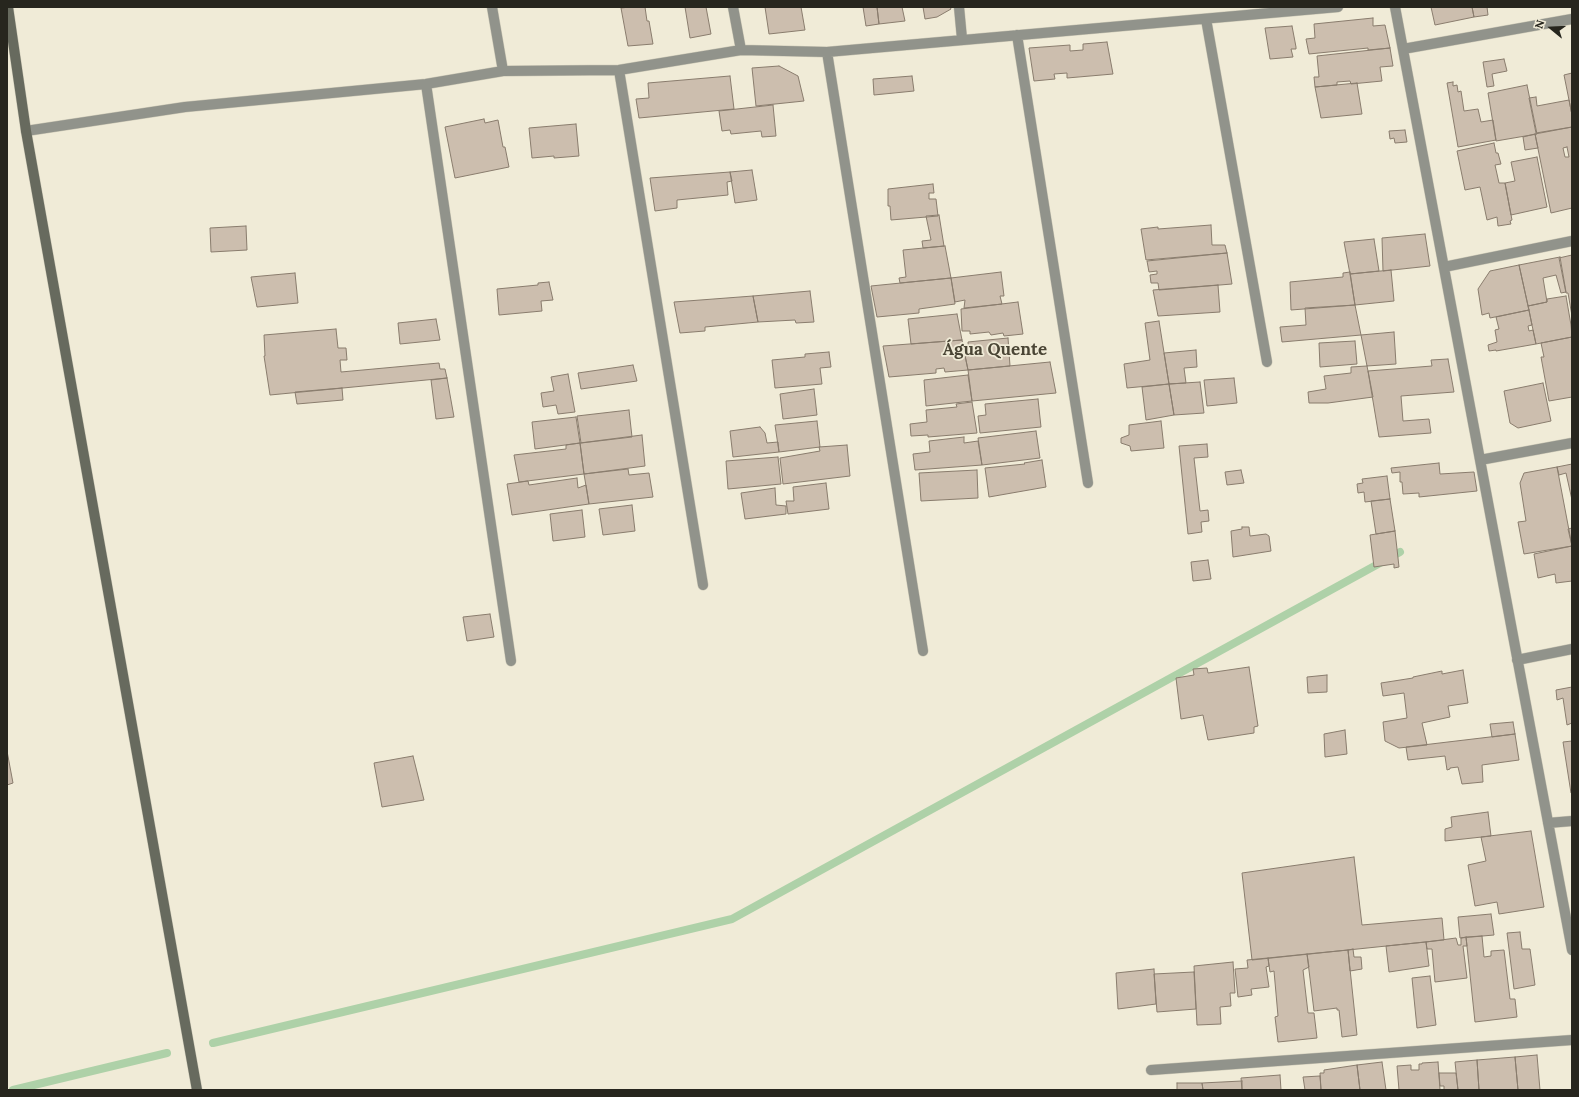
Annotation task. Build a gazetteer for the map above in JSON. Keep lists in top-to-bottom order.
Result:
{
  "districts": ["Água Quente"],
  "north": "left"
}
